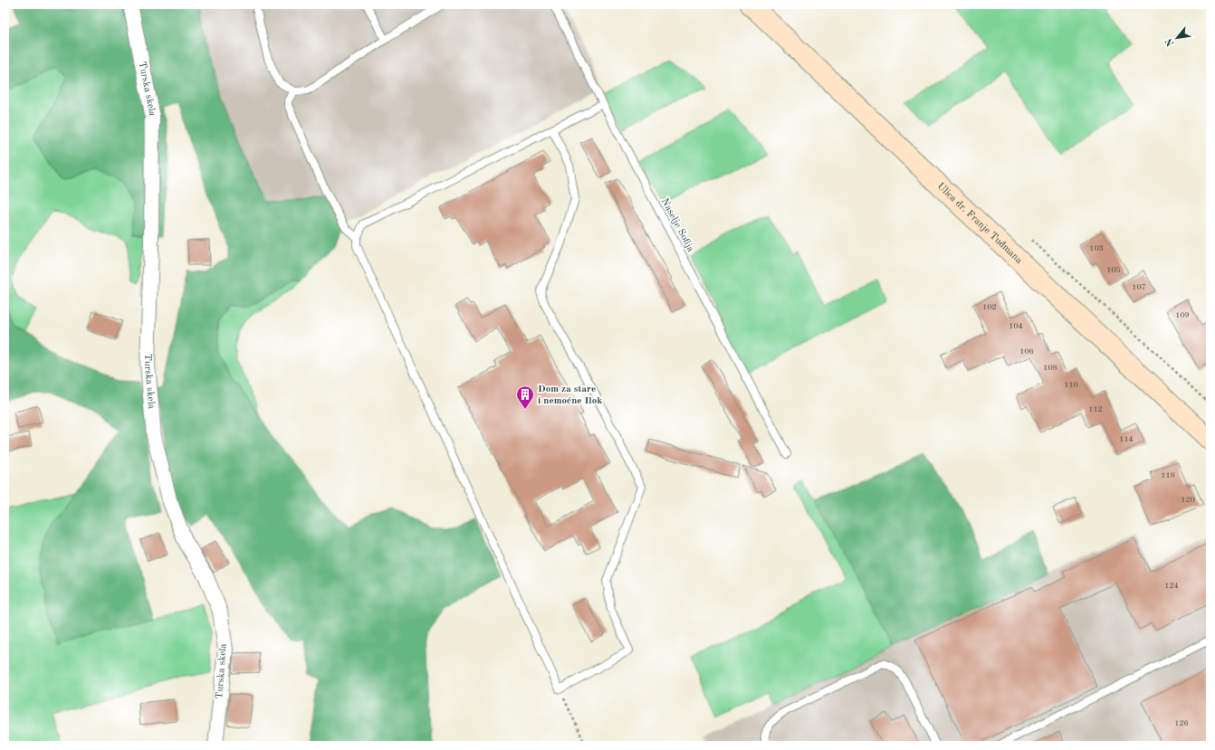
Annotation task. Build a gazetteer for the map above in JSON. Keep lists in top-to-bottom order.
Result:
{
  "streets": {
    "main road": ["Ulica dr. Franje Tuđmana"],
    "street": ["Turska skela"],
    "lane": ["Naselje Sofija"]
  },
  "places": {
    "building": ["Dom za stare i nemoćne Ilok"]
  },
  "house_numbers": [
    "103",
    "105",
    "107",
    "102",
    "109",
    "104",
    "106",
    "108",
    "110",
    "112",
    "114",
    "118",
    "120",
    "124",
    "126"
  ],
  "north": "bottom left"
}
